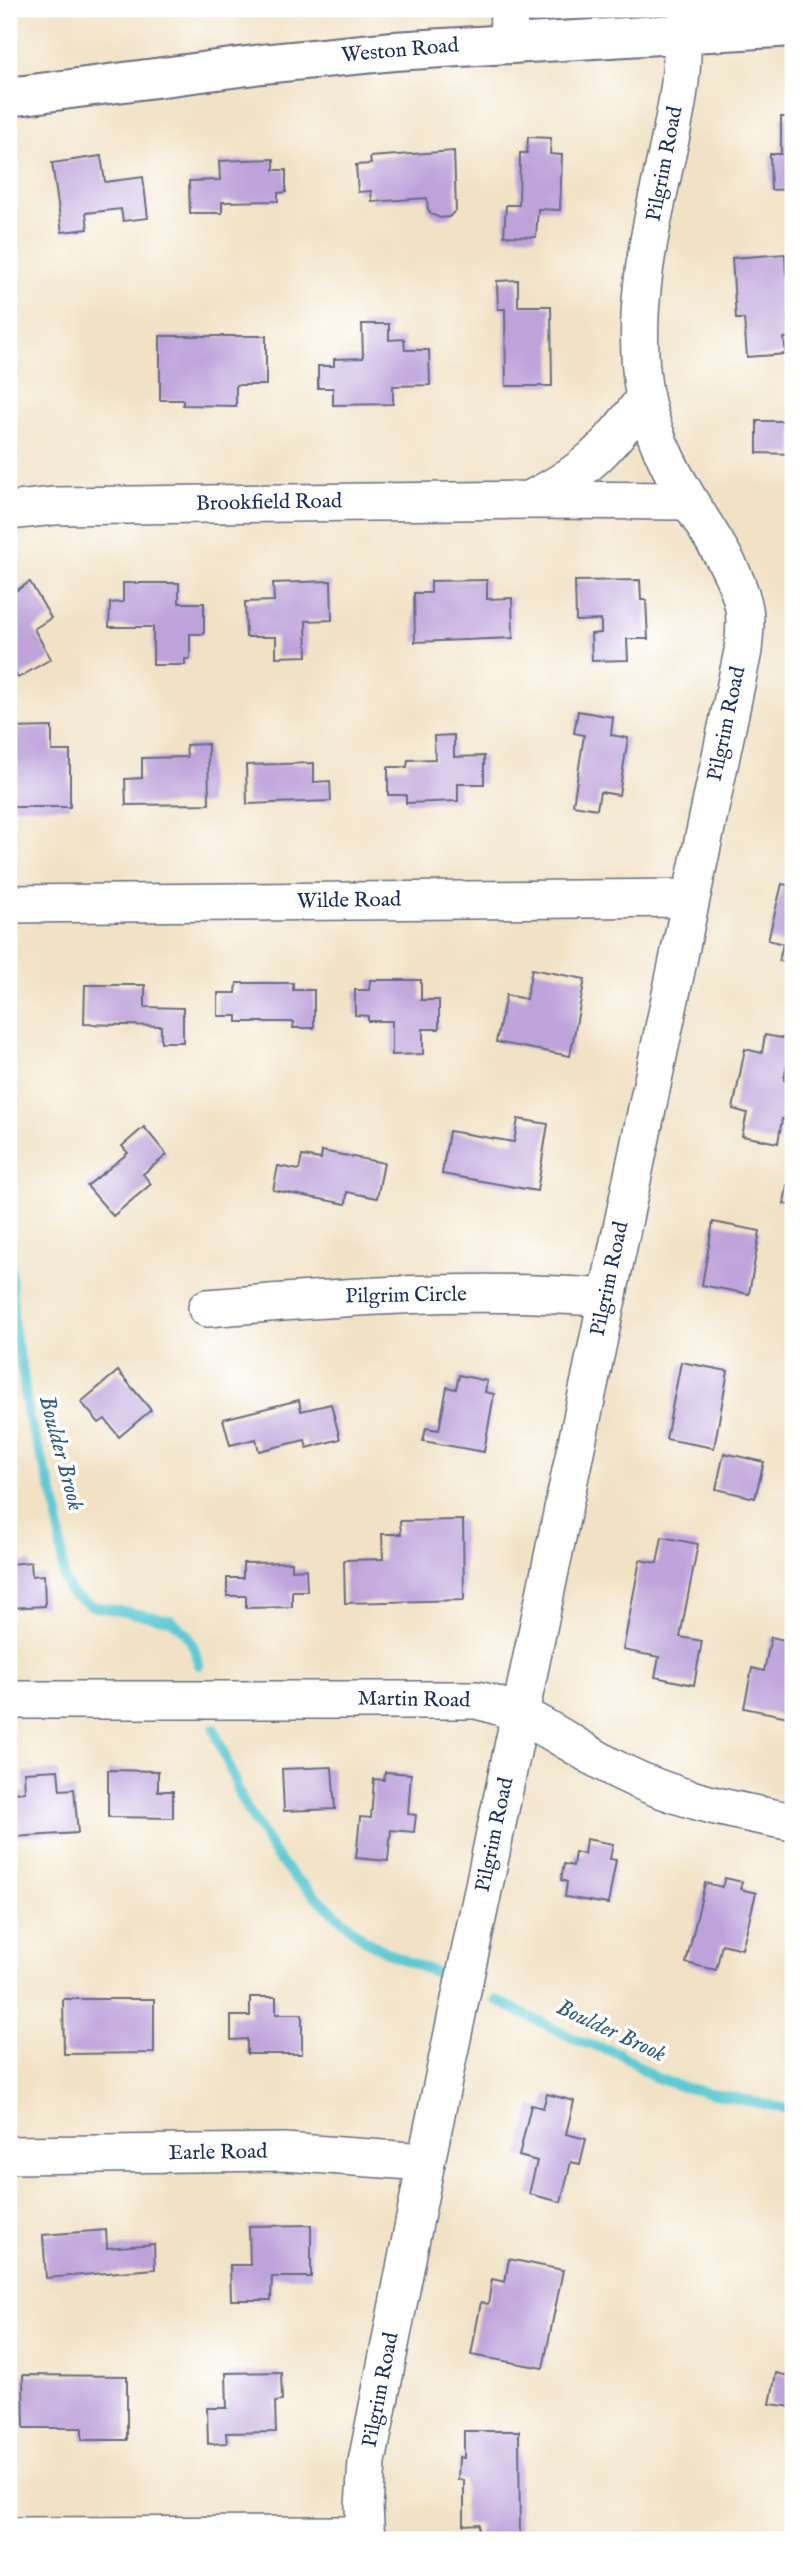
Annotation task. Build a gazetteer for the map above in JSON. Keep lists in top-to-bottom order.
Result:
{
  "streets": {
    "main road": ["Weston Road"],
    "street": [
      "Pilgrim Road",
      "Brookfield Road",
      "Wilde Road",
      "Pilgrim Circle",
      "Martin Road",
      "Earle Road"
    ]
  },
  "crossings": [
    ["Weston Road", "Pilgrim Road"],
    ["Pilgrim Road", "Brookfield Road"],
    ["Pilgrim Road", "Wilde Road"],
    ["Pilgrim Road", "Pilgrim Circle"],
    ["Pilgrim Road", "Martin Road"],
    ["Pilgrim Road", "Earle Road"]
  ],
  "water": ["Boulder Brook"]
}
